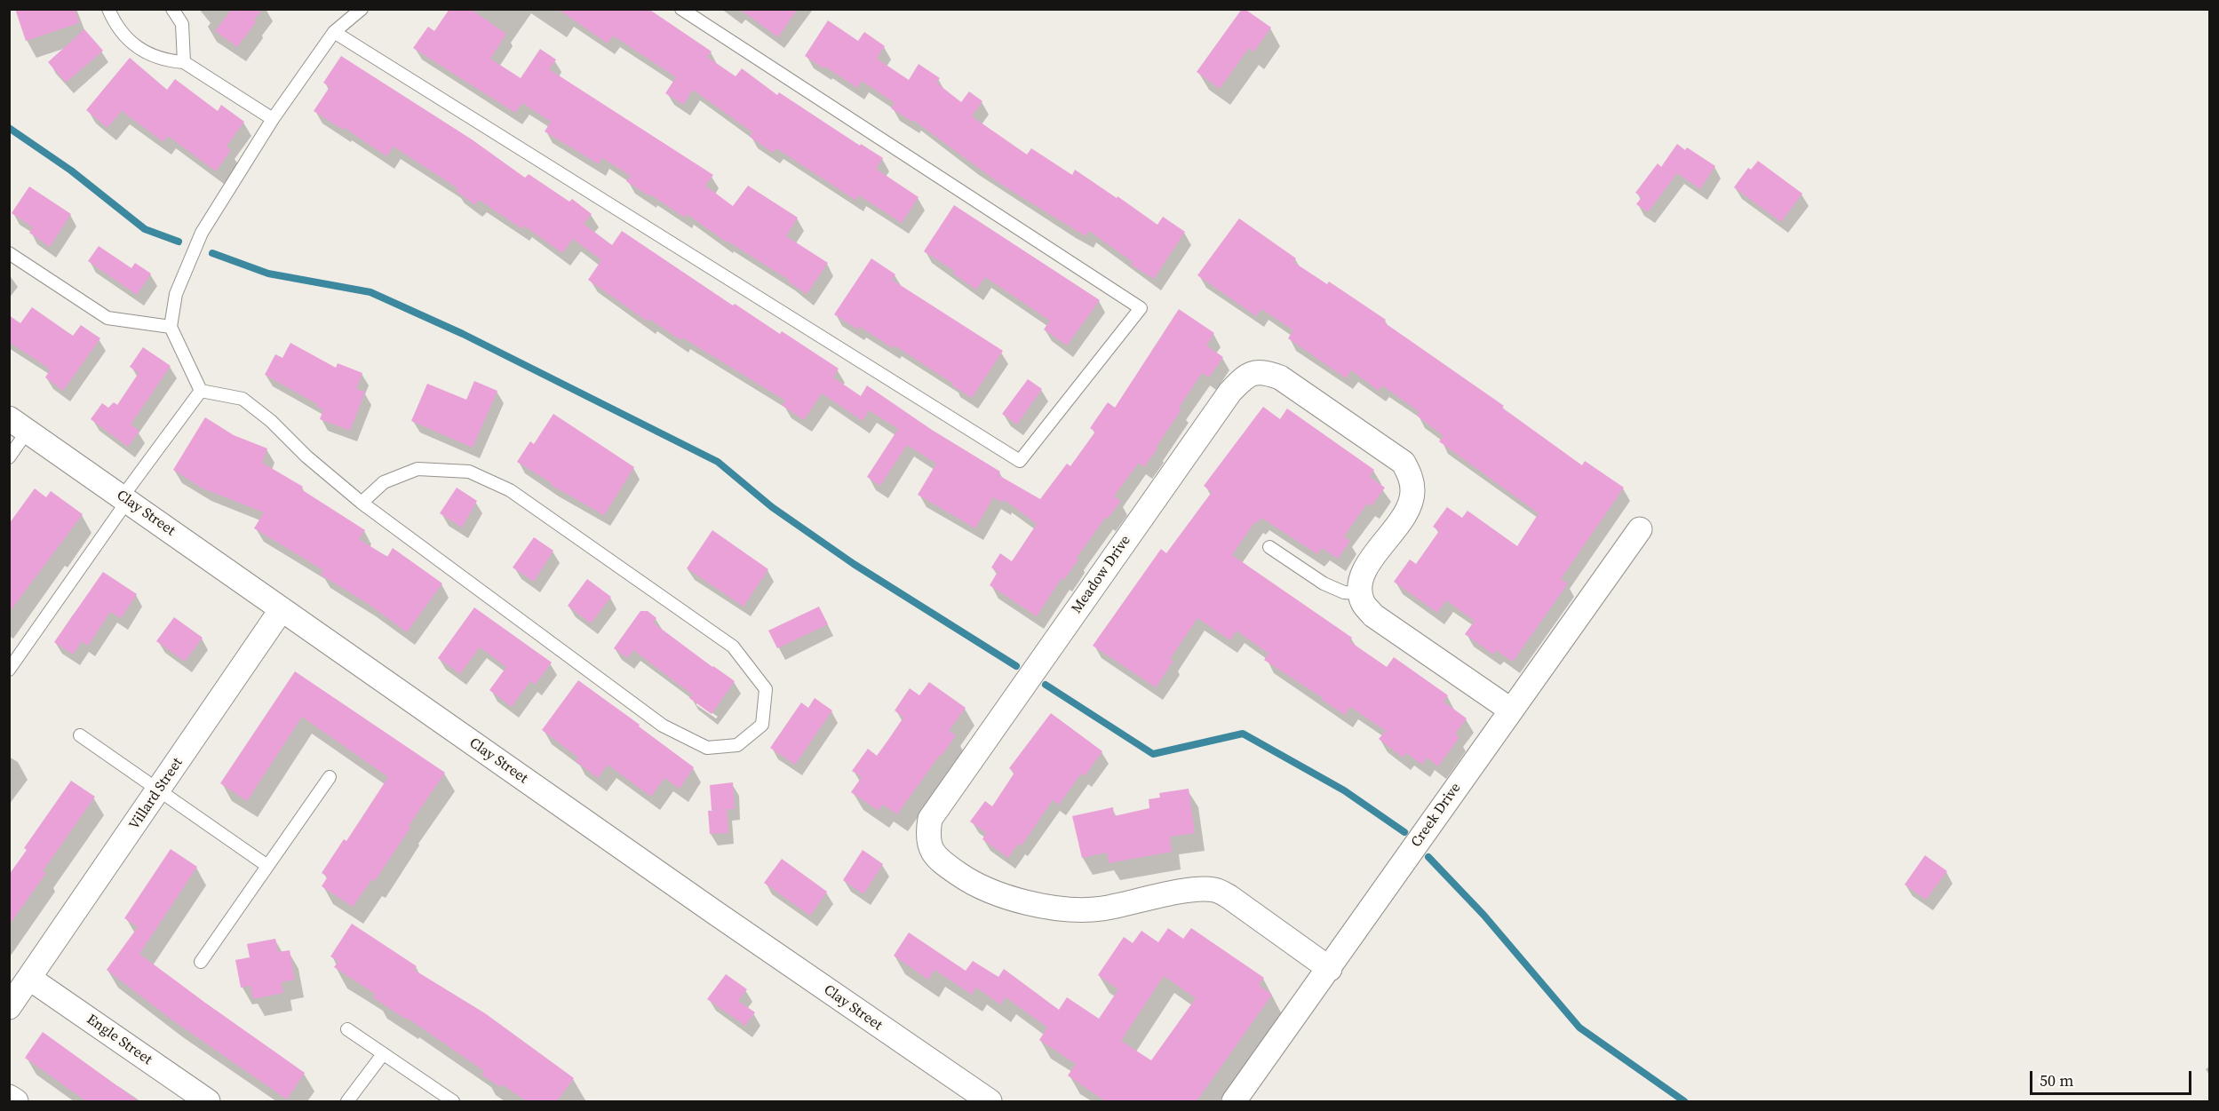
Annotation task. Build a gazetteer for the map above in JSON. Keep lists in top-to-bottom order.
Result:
{
  "streets": {
    "street": [
      "Clay Street",
      "Meadow Drive",
      "Villard Street",
      "Creek Drive",
      "Engle Street"
    ]
  },
  "crossings": [
    ["Clay Street", "Villard Street"],
    ["Meadow Drive", "Creek Drive"],
    ["Villard Street", "Engle Street"]
  ],
  "scale_bar": "50 m"
}
